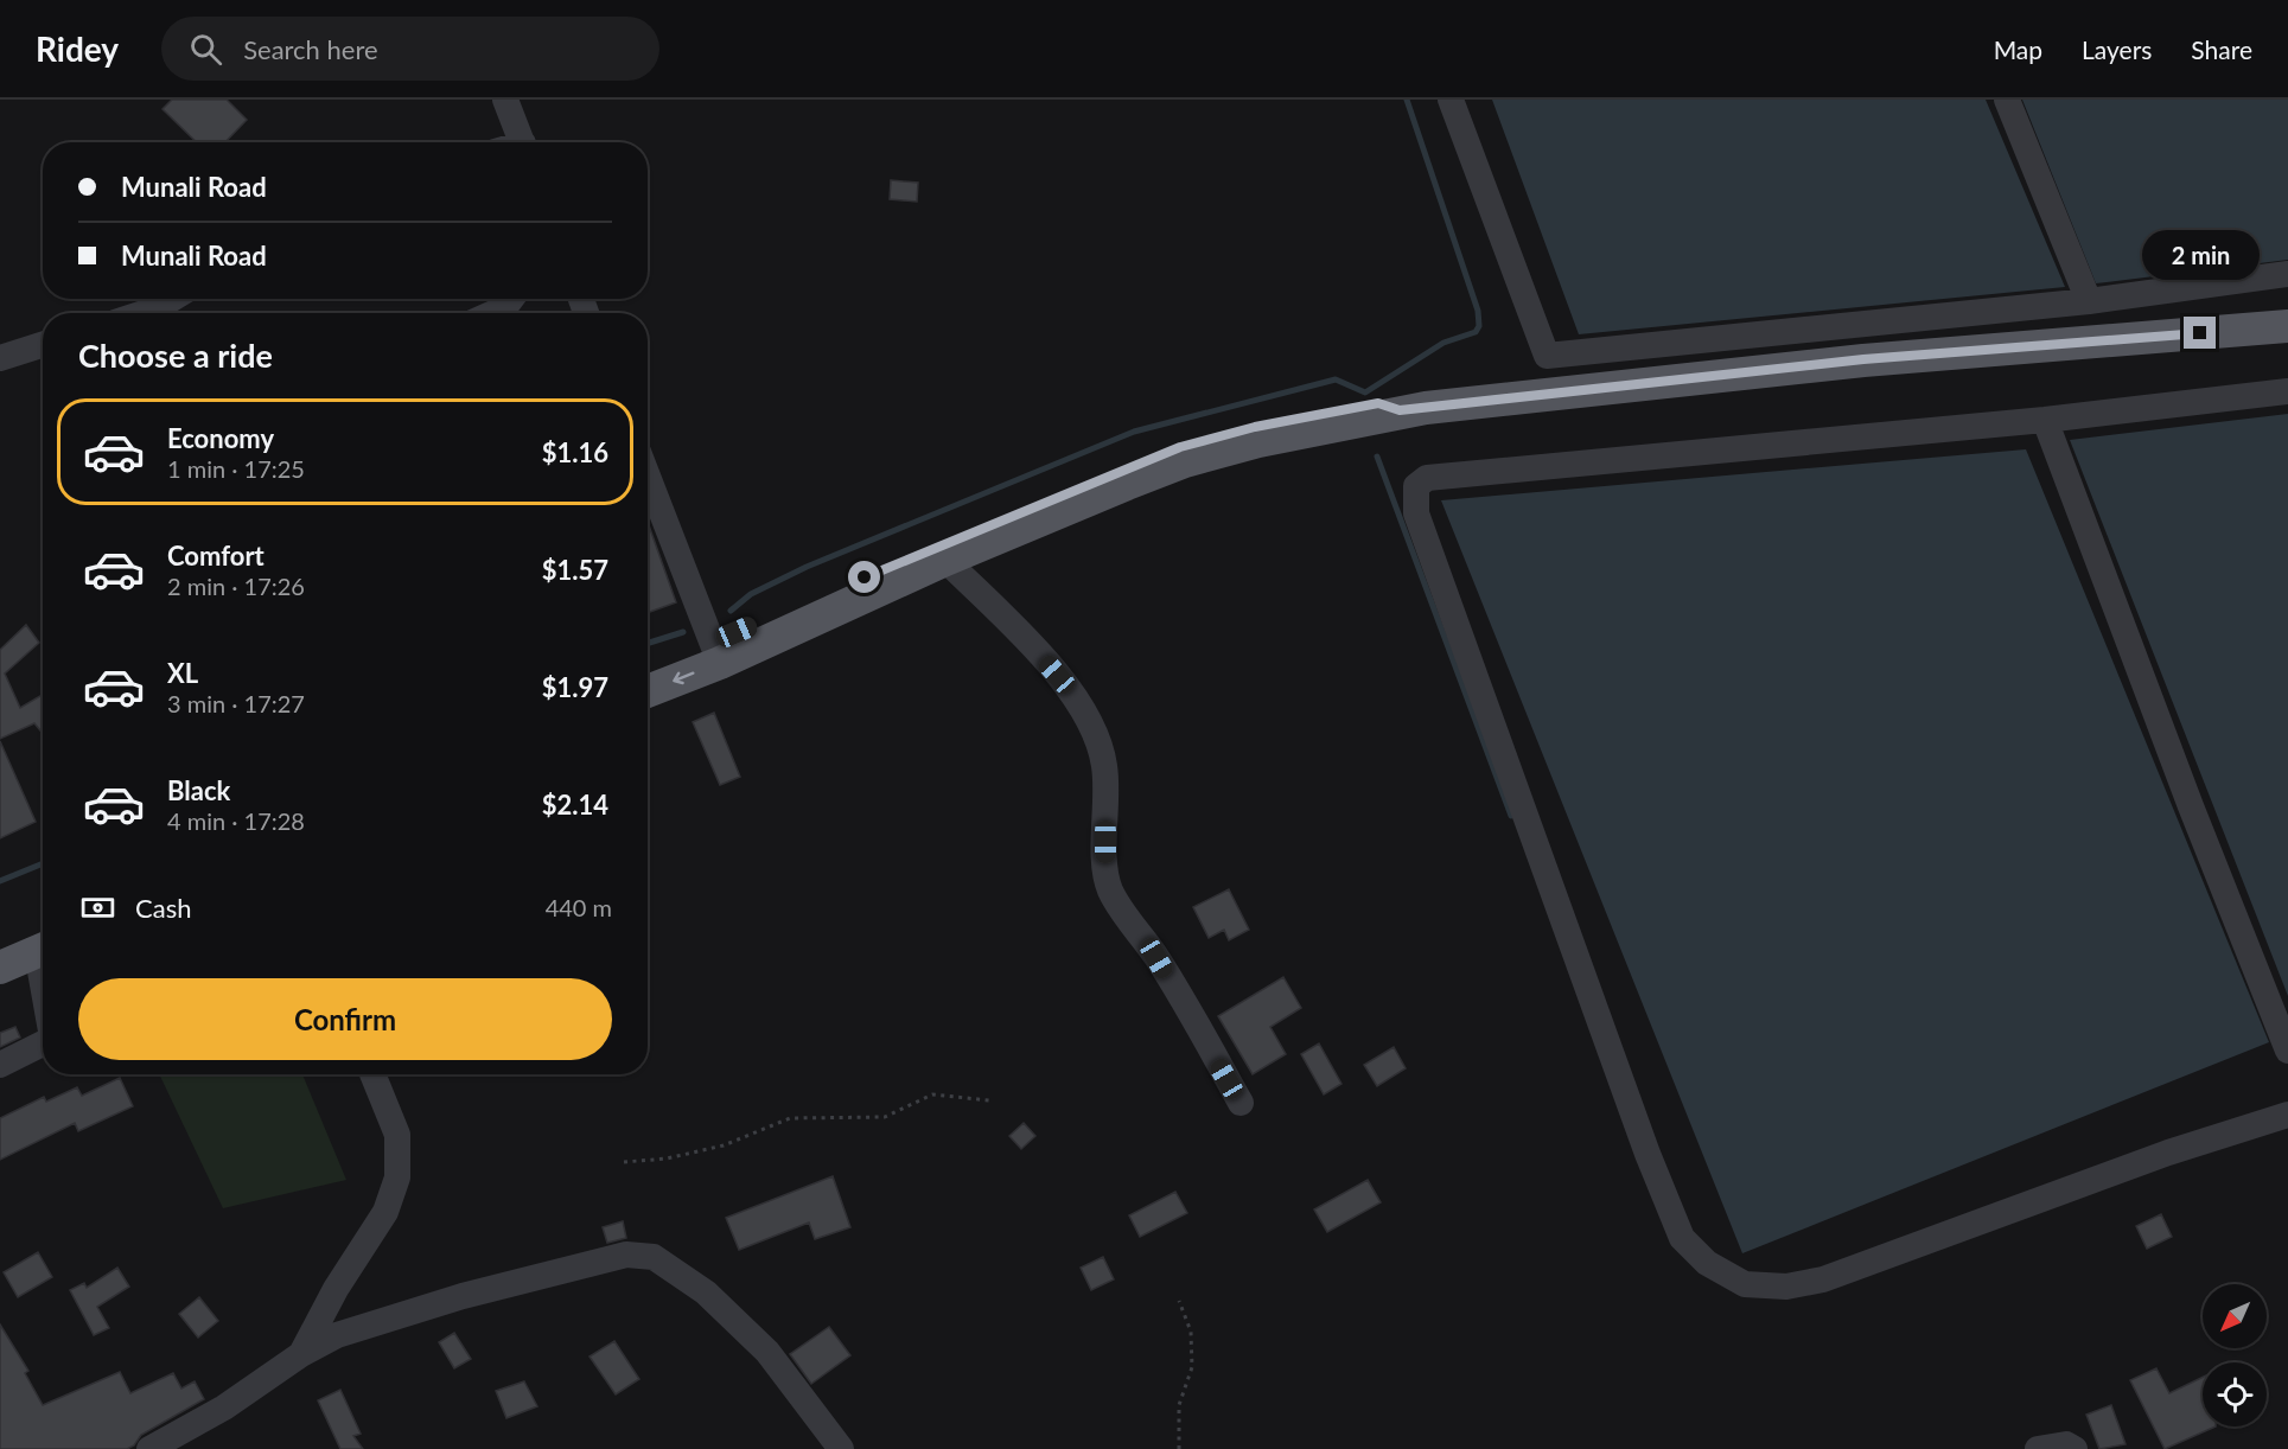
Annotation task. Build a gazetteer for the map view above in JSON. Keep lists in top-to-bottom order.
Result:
{
  "north": "bottom left",
  "page": {
    "header": "Ridey",
    "search": "Search here",
    "nav": ["Map", "Layers", "Share"],
    "banner": ["Munali Road", "Munali Road"],
    "bubble": "2 min",
    "heading": "Choose a ride",
    "list": [
      {
        "name": "Economy",
        "note": "1 min · 17:25",
        "value": "$1.16"
      },
      {
        "name": "Comfort",
        "note": "2 min · 17:26",
        "value": "$1.57"
      },
      {
        "name": "XL",
        "note": "3 min · 17:27",
        "value": "$1.97"
      },
      {
        "name": "Black",
        "note": "4 min · 17:28",
        "value": "$2.14"
      }
    ],
    "pay": ["Cash", "440 m"],
    "buttons": "Confirm"
  }
}
